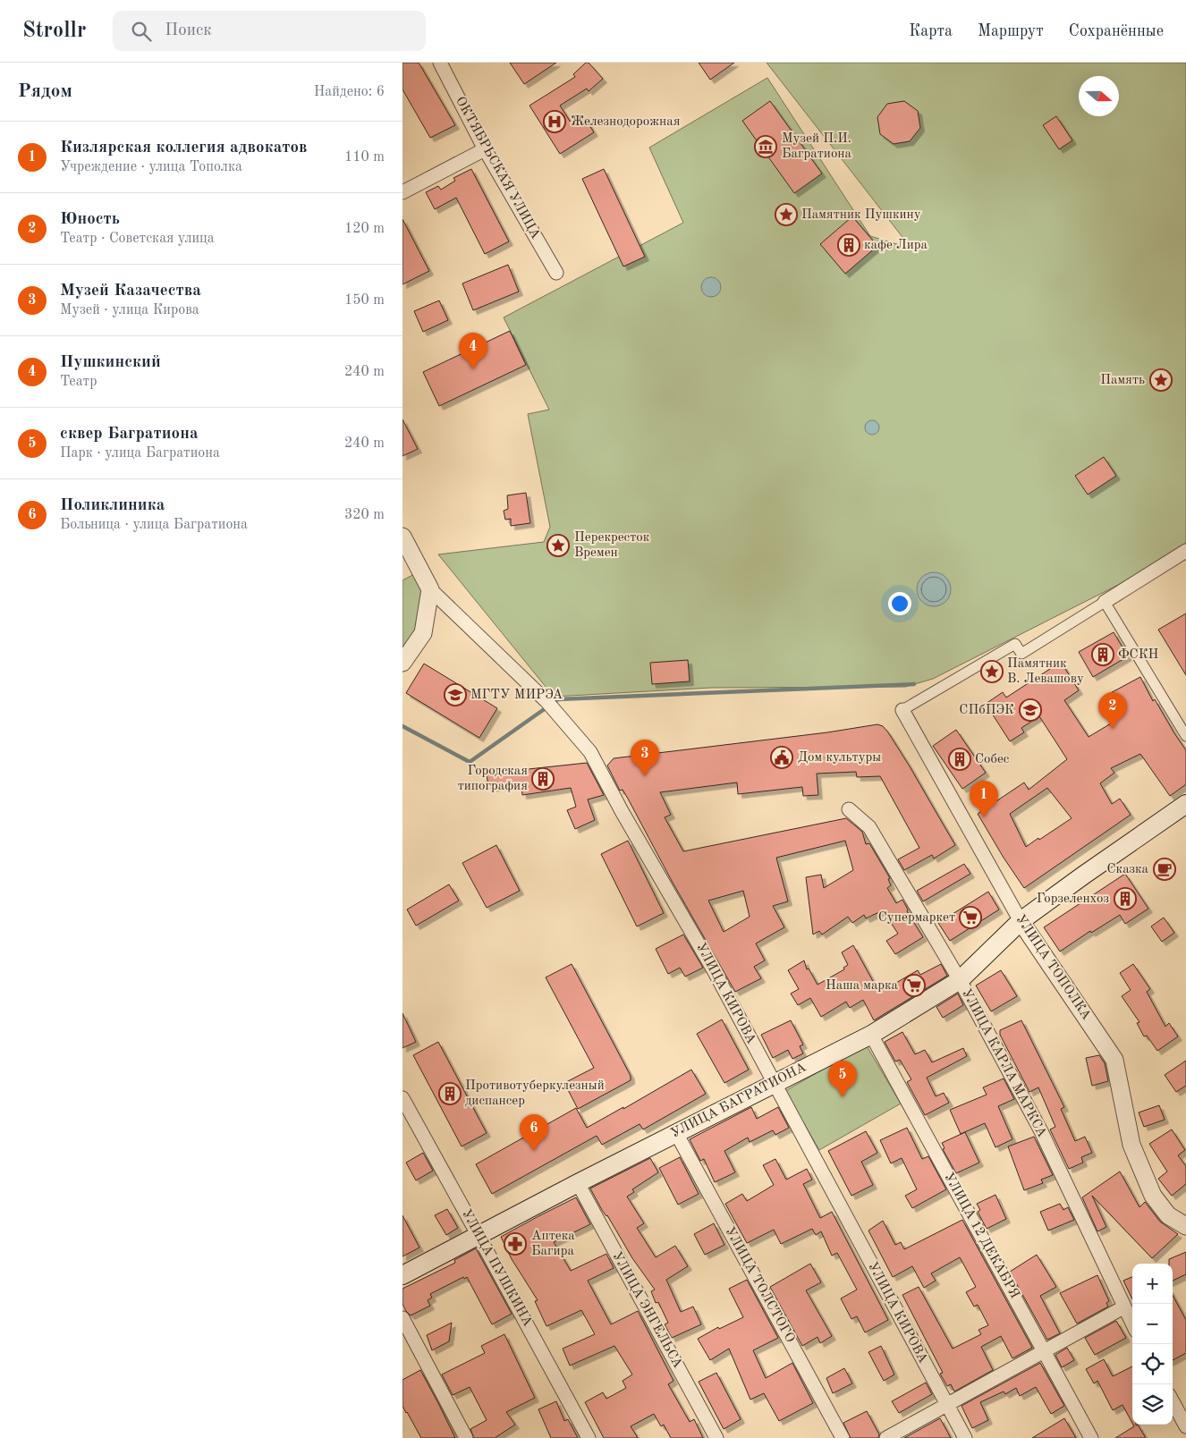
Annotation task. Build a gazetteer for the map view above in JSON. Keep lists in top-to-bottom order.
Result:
{
  "streets": {
    "main road": ["УЛИЦА БАГРАТИОНА"],
    "street": [
      "ОКТЯБРЬСКАЯ УЛИЦА",
      "УЛИЦА ТОПОЛКА",
      "УЛИЦА КИРОВА",
      "УЛИЦА КАРЛА МАРКСА",
      "УЛИЦА 12 ДЕКАБРЯ",
      "УЛИЦА ПУШКИНА",
      "УЛИЦА ТОЛСТОГО",
      "УЛИЦА ЭНГЕЛЬСА"
    ]
  },
  "crossings": [
    ["УЛИЦА ТОПОЛКА", "УЛИЦА БАГРАТИОНА"],
    ["УЛИЦА КИРОВА", "УЛИЦА БАГРАТИОНА"],
    ["УЛИЦА КАРЛА МАРКСА", "УЛИЦА БАГРАТИОНА"],
    ["УЛИЦА БАГРАТИОНА", "УЛИЦА 12 ДЕКАБРЯ"],
    ["УЛИЦА БАГРАТИОНА", "УЛИЦА ПУШКИНА"],
    ["УЛИЦА БАГРАТИОНА", "УЛИЦА ТОЛСТОГО"],
    ["УЛИЦА БАГРАТИОНА", "УЛИЦА ЭНГЕЛЬСА"]
  ],
  "places": {
    "hospital": ["Железнодорожная"],
    "museum": ["Музей П.И. Багратиона"],
    "place": [
      "Памятник Пушкину",
      "Память",
      "Перекресток Времен",
      "Памятник В. Левашову"
    ],
    "building": [
      "кафе Лира",
      "ФСКН",
      "Собес",
      "Городская типография",
      "Горзеленхоз",
      "Противотуберкулезный диспансер"
    ],
    "school or university": ["МГТУ МИРЭА", "СПбПЭК"],
    "public building": ["Дом культуры"],
    "cafe": ["Сказка"],
    "supermarket": ["Супермаркет", "Наша марка"],
    "pharmacy": ["Аптека Багира"]
  },
  "north": "right",
  "page": {
    "header": "Strollr",
    "search": "Поиск",
    "nav": ["Карта", "Маршрут", "Сохранённые"],
    "heading": ["Рядом", "Найдено: 6"],
    "list": [
      {
        "mark": "1",
        "name": "Кизлярская коллегия адвокатов",
        "note": "Учреждение · улица Тополка",
        "value": "110 m"
      },
      {
        "mark": "2",
        "name": "Юность",
        "note": "Театр · Советская улица",
        "value": "120 m"
      },
      {
        "mark": "3",
        "name": "Музей Казачества",
        "note": "Музей · улица Кирова",
        "value": "150 m"
      },
      {
        "mark": "4",
        "name": "Пушкинский",
        "note": "Театр",
        "value": "240 m"
      },
      {
        "mark": "5",
        "name": "сквер Багратиона",
        "note": "Парк · улица Багратиона",
        "value": "240 m"
      },
      {
        "mark": "6",
        "name": "Поликлиника",
        "note": "Больница · улица Багратиона",
        "value": "320 m"
      }
    ],
    "pins": [
      "4",
      "2",
      "3",
      "1",
      "5",
      "6"
    ],
    "map_buttons": ["+", "−"]
  }
}
